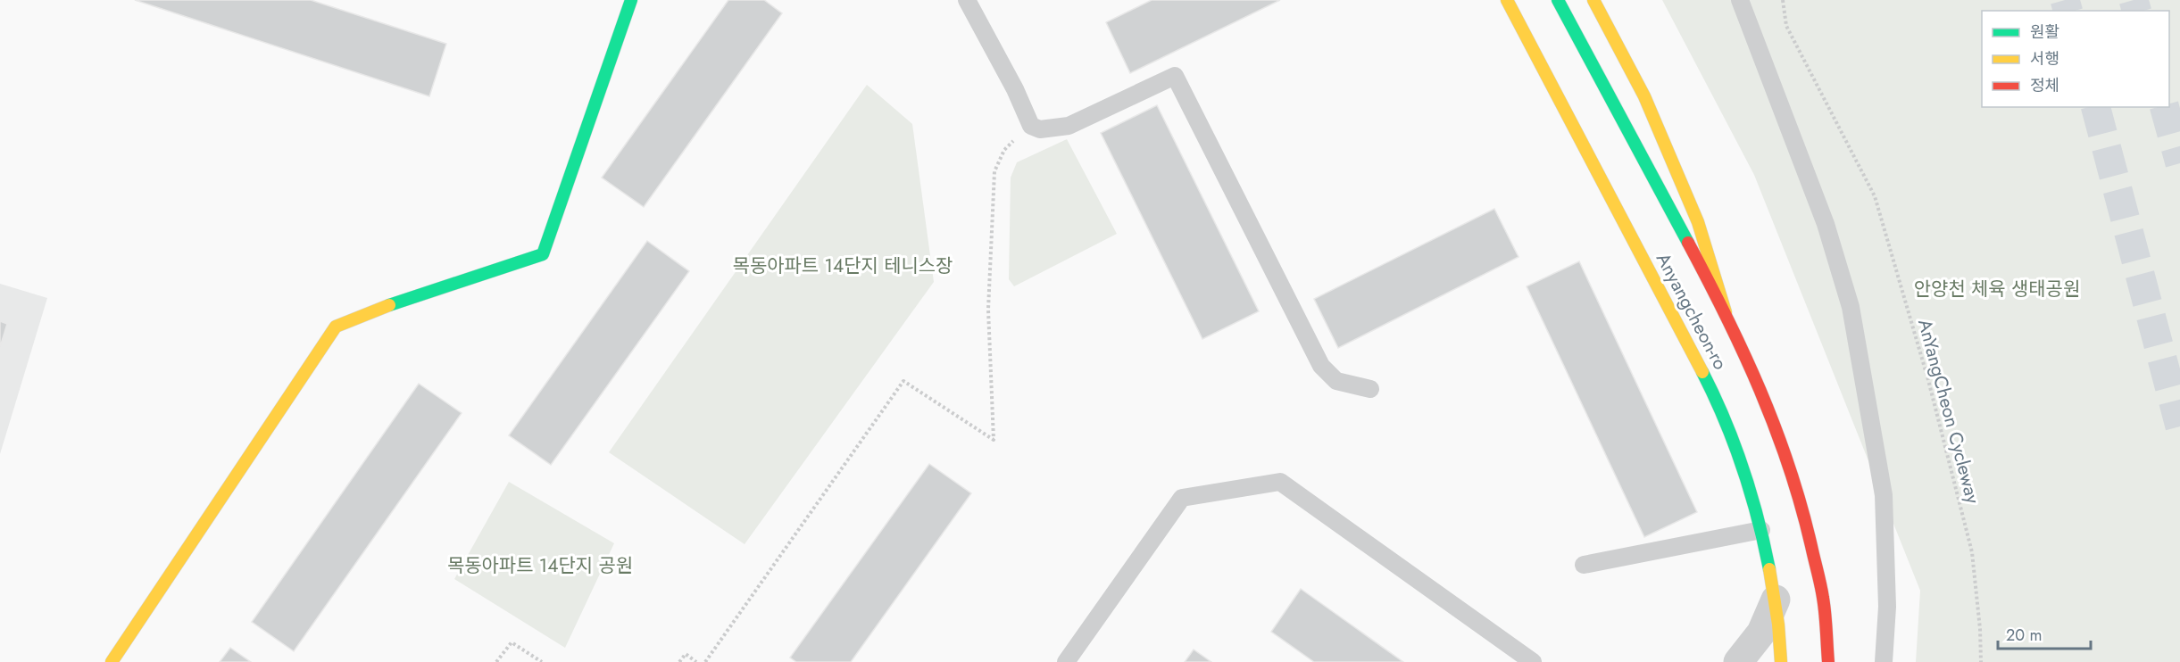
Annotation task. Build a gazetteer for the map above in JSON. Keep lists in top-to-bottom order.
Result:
{
  "streets": {
    "main road": ["Anyangcheon-ro"],
    "path": ["AnYangCheon Cycleway"]
  },
  "parks": ["목동아파트 14단지 테니스장", "안양천 체육 생태공원", "목동아파트 14단지 공원"],
  "legend": ["원활", "서행", "정체"],
  "scale_bar": "20 m"
}
